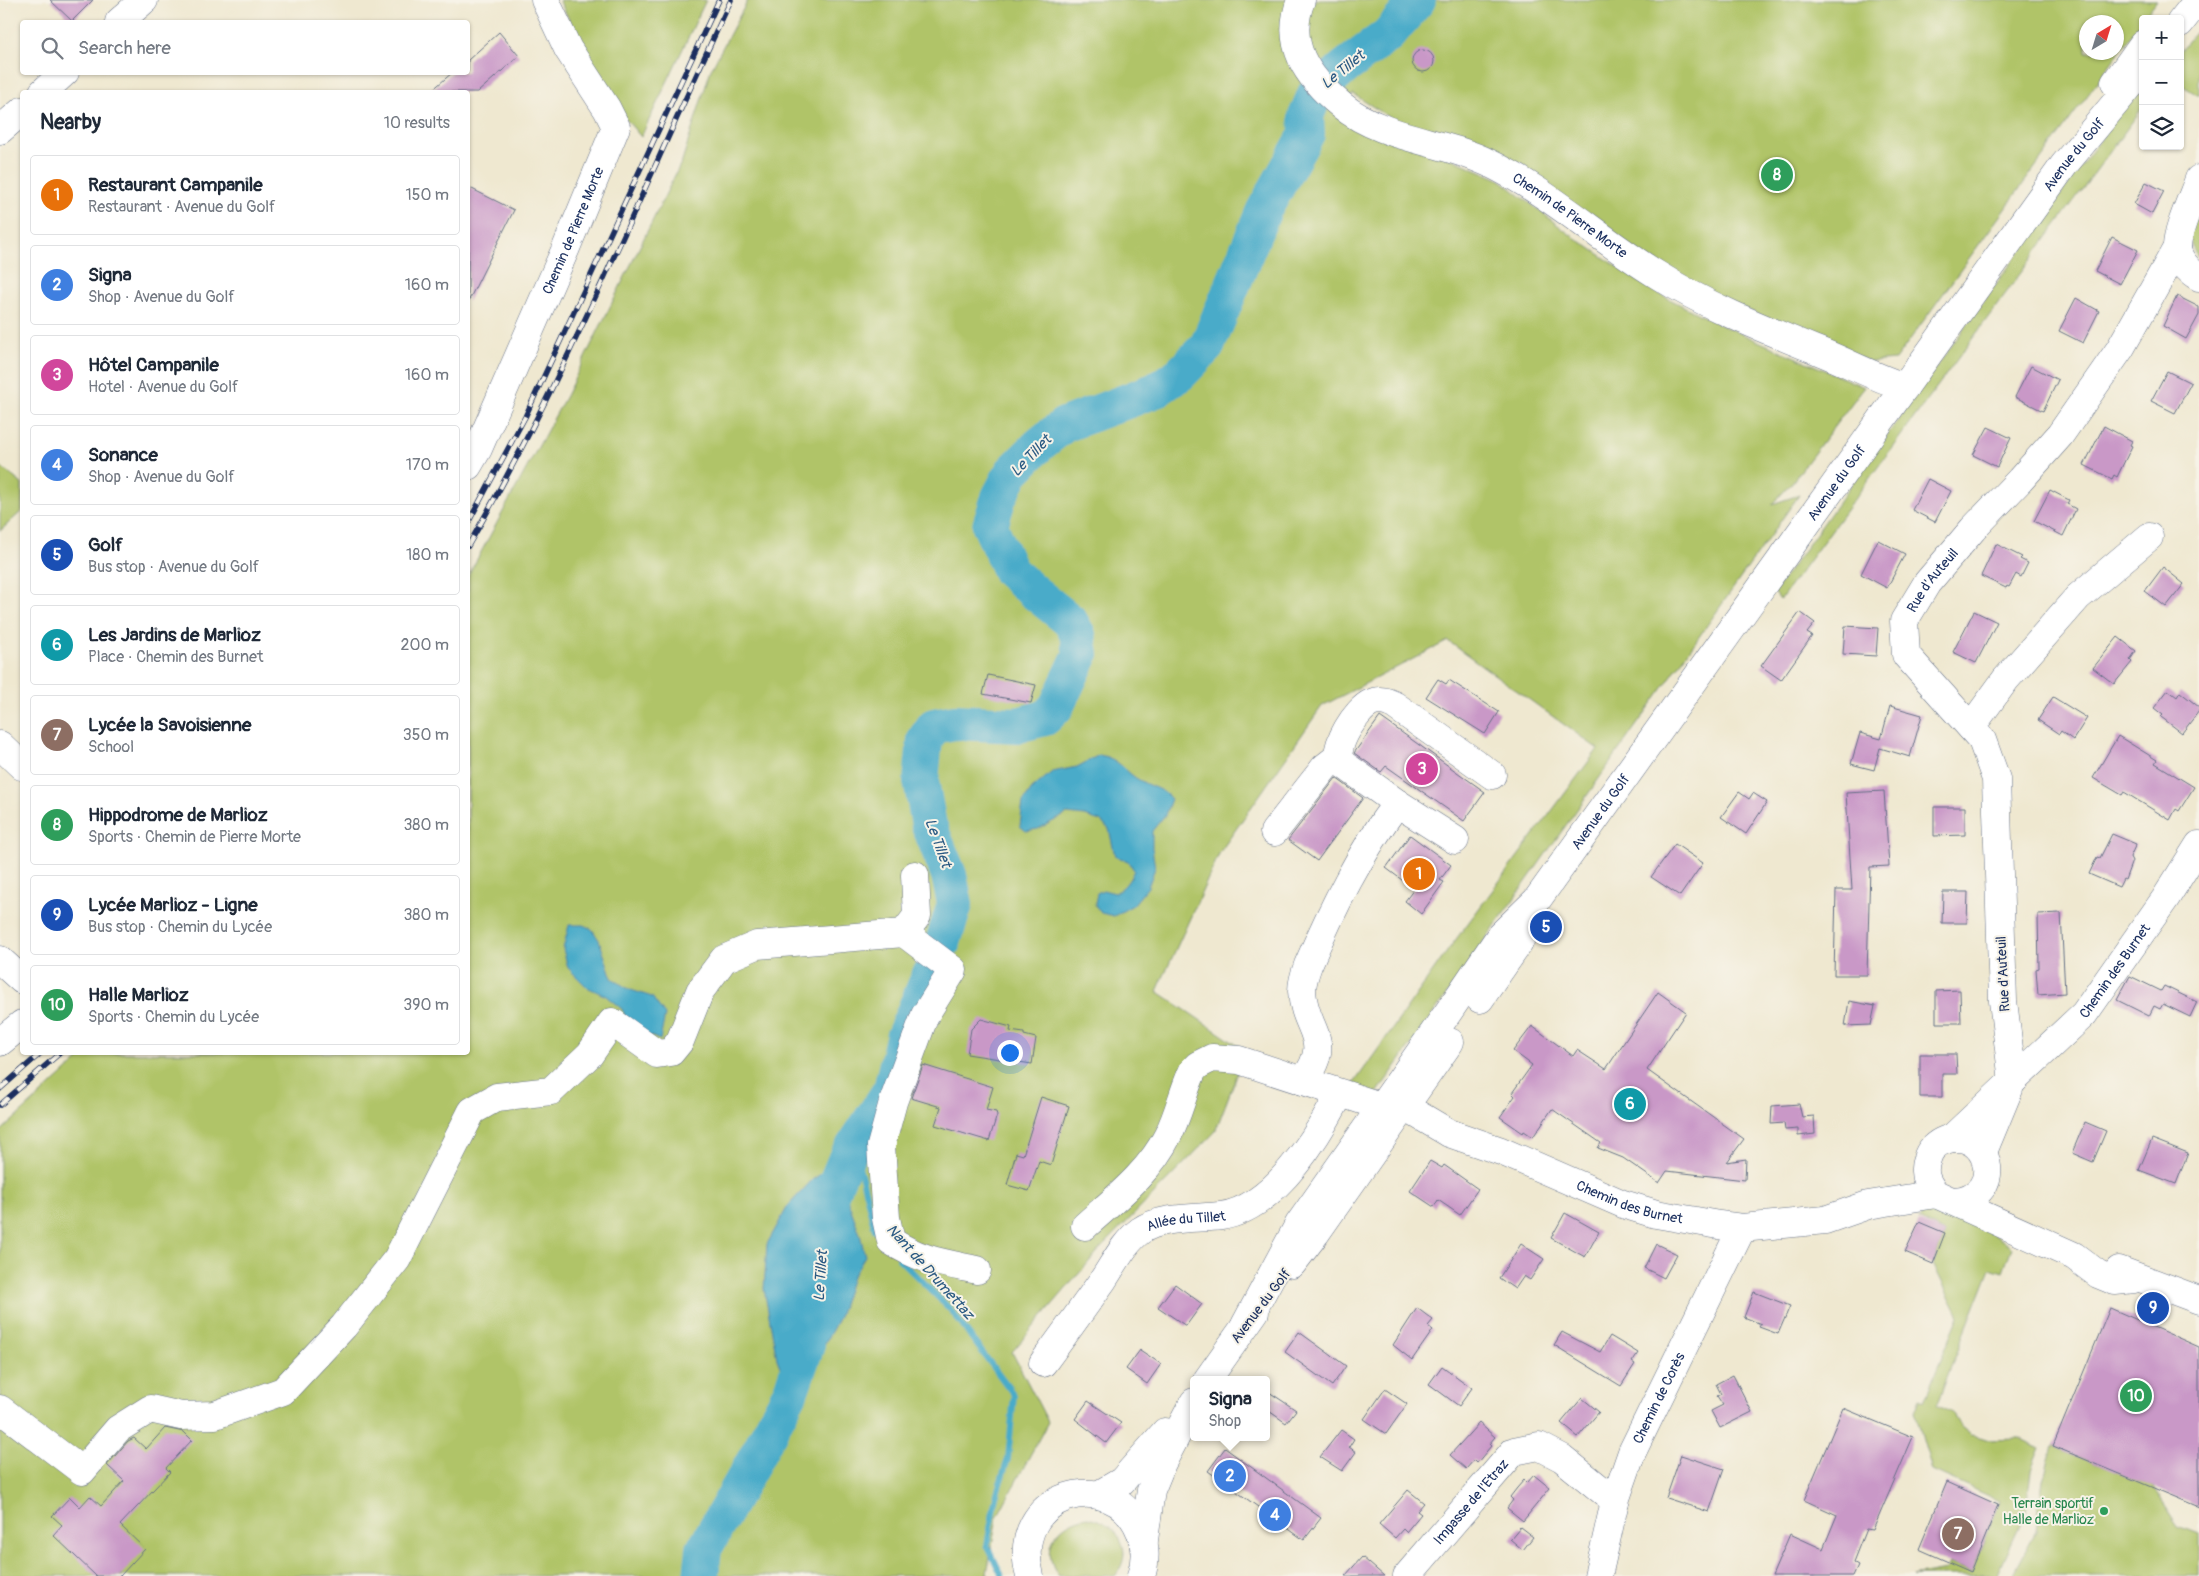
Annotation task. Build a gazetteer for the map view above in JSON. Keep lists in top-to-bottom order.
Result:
{
  "streets": {
    "street": [
      "Avenue du Golf",
      "Chemin de Pierre Morte",
      "Rue d'Auteuil",
      "Chemin des Burnet",
      "Allée du Tillet",
      "Chemin de Corès",
      "Impasse de l'Etraz"
    ]
  },
  "crossings": [
    ["Avenue du Golf", "Chemin de Pierre Morte"],
    ["Avenue du Golf", "Chemin des Burnet"],
    ["Rue d'Auteuil", "Chemin des Burnet"],
    ["Chemin des Burnet", "Allée du Tillet"],
    ["Chemin des Burnet", "Chemin de Corès"],
    ["Chemin de Corès", "Impasse de l'Etraz"]
  ],
  "water": ["Le Tillet", "Nant de Drumettaz"],
  "places": ["Terrain sportif Halle de Marlioz"],
  "north": "top right",
  "page": {
    "map_buttons": ["+", "−"],
    "search": "Search here",
    "heading": ["Nearby", "10 results"],
    "list": [
      {
        "mark": "1",
        "name": "Restaurant Campanile",
        "note": "Restaurant · Avenue du Golf",
        "value": "150 m"
      },
      {
        "mark": "2",
        "name": "Signa",
        "note": "Shop · Avenue du Golf",
        "value": "160 m"
      },
      {
        "mark": "3",
        "name": "Hôtel Campanile",
        "note": "Hotel · Avenue du Golf",
        "value": "160 m"
      },
      {
        "mark": "4",
        "name": "Sonance",
        "note": "Shop · Avenue du Golf",
        "value": "170 m"
      },
      {
        "mark": "5",
        "name": "Golf",
        "note": "Bus stop · Avenue du Golf",
        "value": "180 m"
      },
      {
        "mark": "6",
        "name": "Les Jardins de Marlioz",
        "note": "Place · Chemin des Burnet",
        "value": "200 m"
      },
      {
        "mark": "7",
        "name": "Lycée la Savoisienne",
        "note": "School",
        "value": "350 m"
      },
      {
        "mark": "8",
        "name": "Hippodrome de Marlioz",
        "note": "Sports · Chemin de Pierre Morte",
        "value": "380 m"
      },
      {
        "mark": "9",
        "name": "Lycée Marlioz - Ligne",
        "note": "Bus stop · Chemin du Lycée",
        "value": "380 m"
      },
      {
        "mark": "10",
        "name": "Halle Marlioz",
        "note": "Sports · Chemin du Lycée",
        "value": "390 m"
      }
    ],
    "pins": [
      "8",
      "3",
      "1",
      "5",
      "6",
      "9",
      "10",
      "2",
      "4",
      "7"
    ],
    "popup": ["Signa", "Shop"]
  }
}
